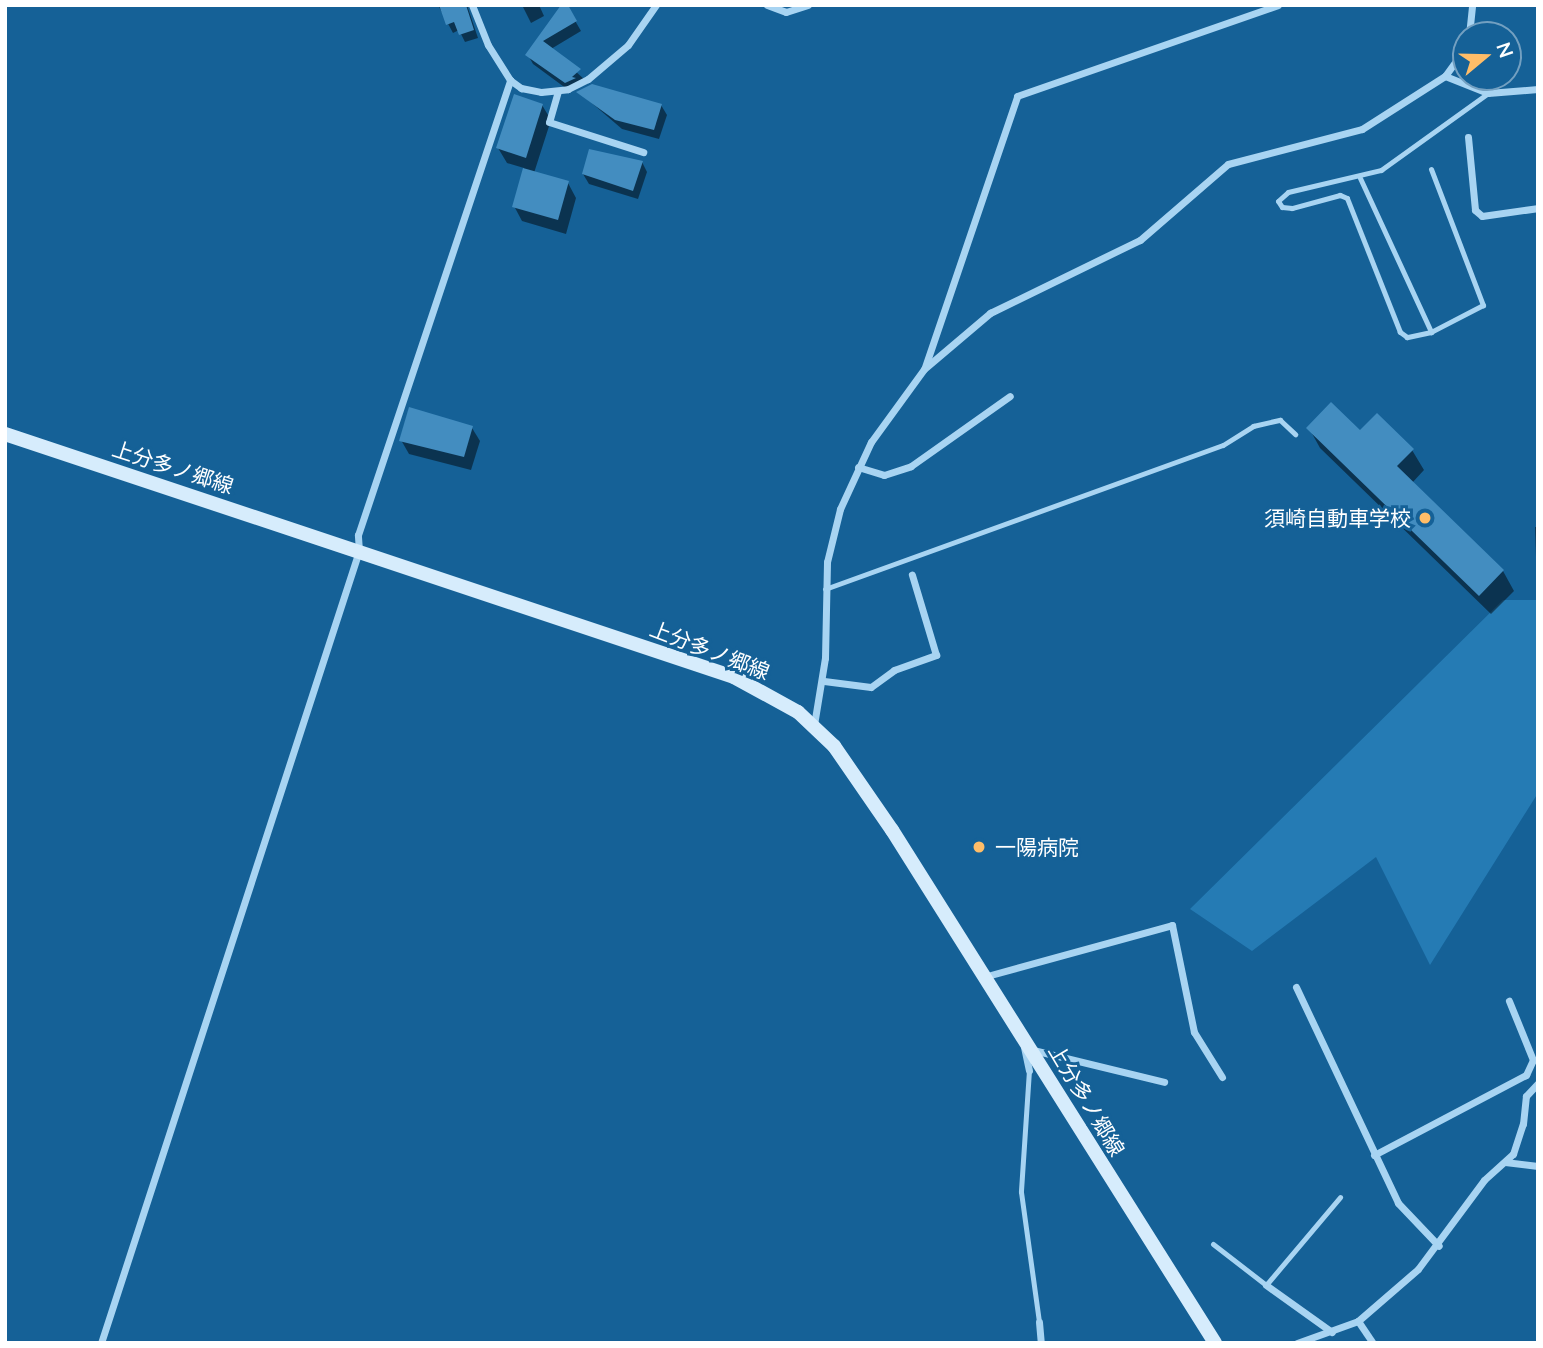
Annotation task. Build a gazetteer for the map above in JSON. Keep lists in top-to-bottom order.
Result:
{
  "streets": {
    "main road": ["上分多ノ郷線"]
  },
  "places": ["須崎自動車学校", "一陽病院"],
  "north": "right"
}
